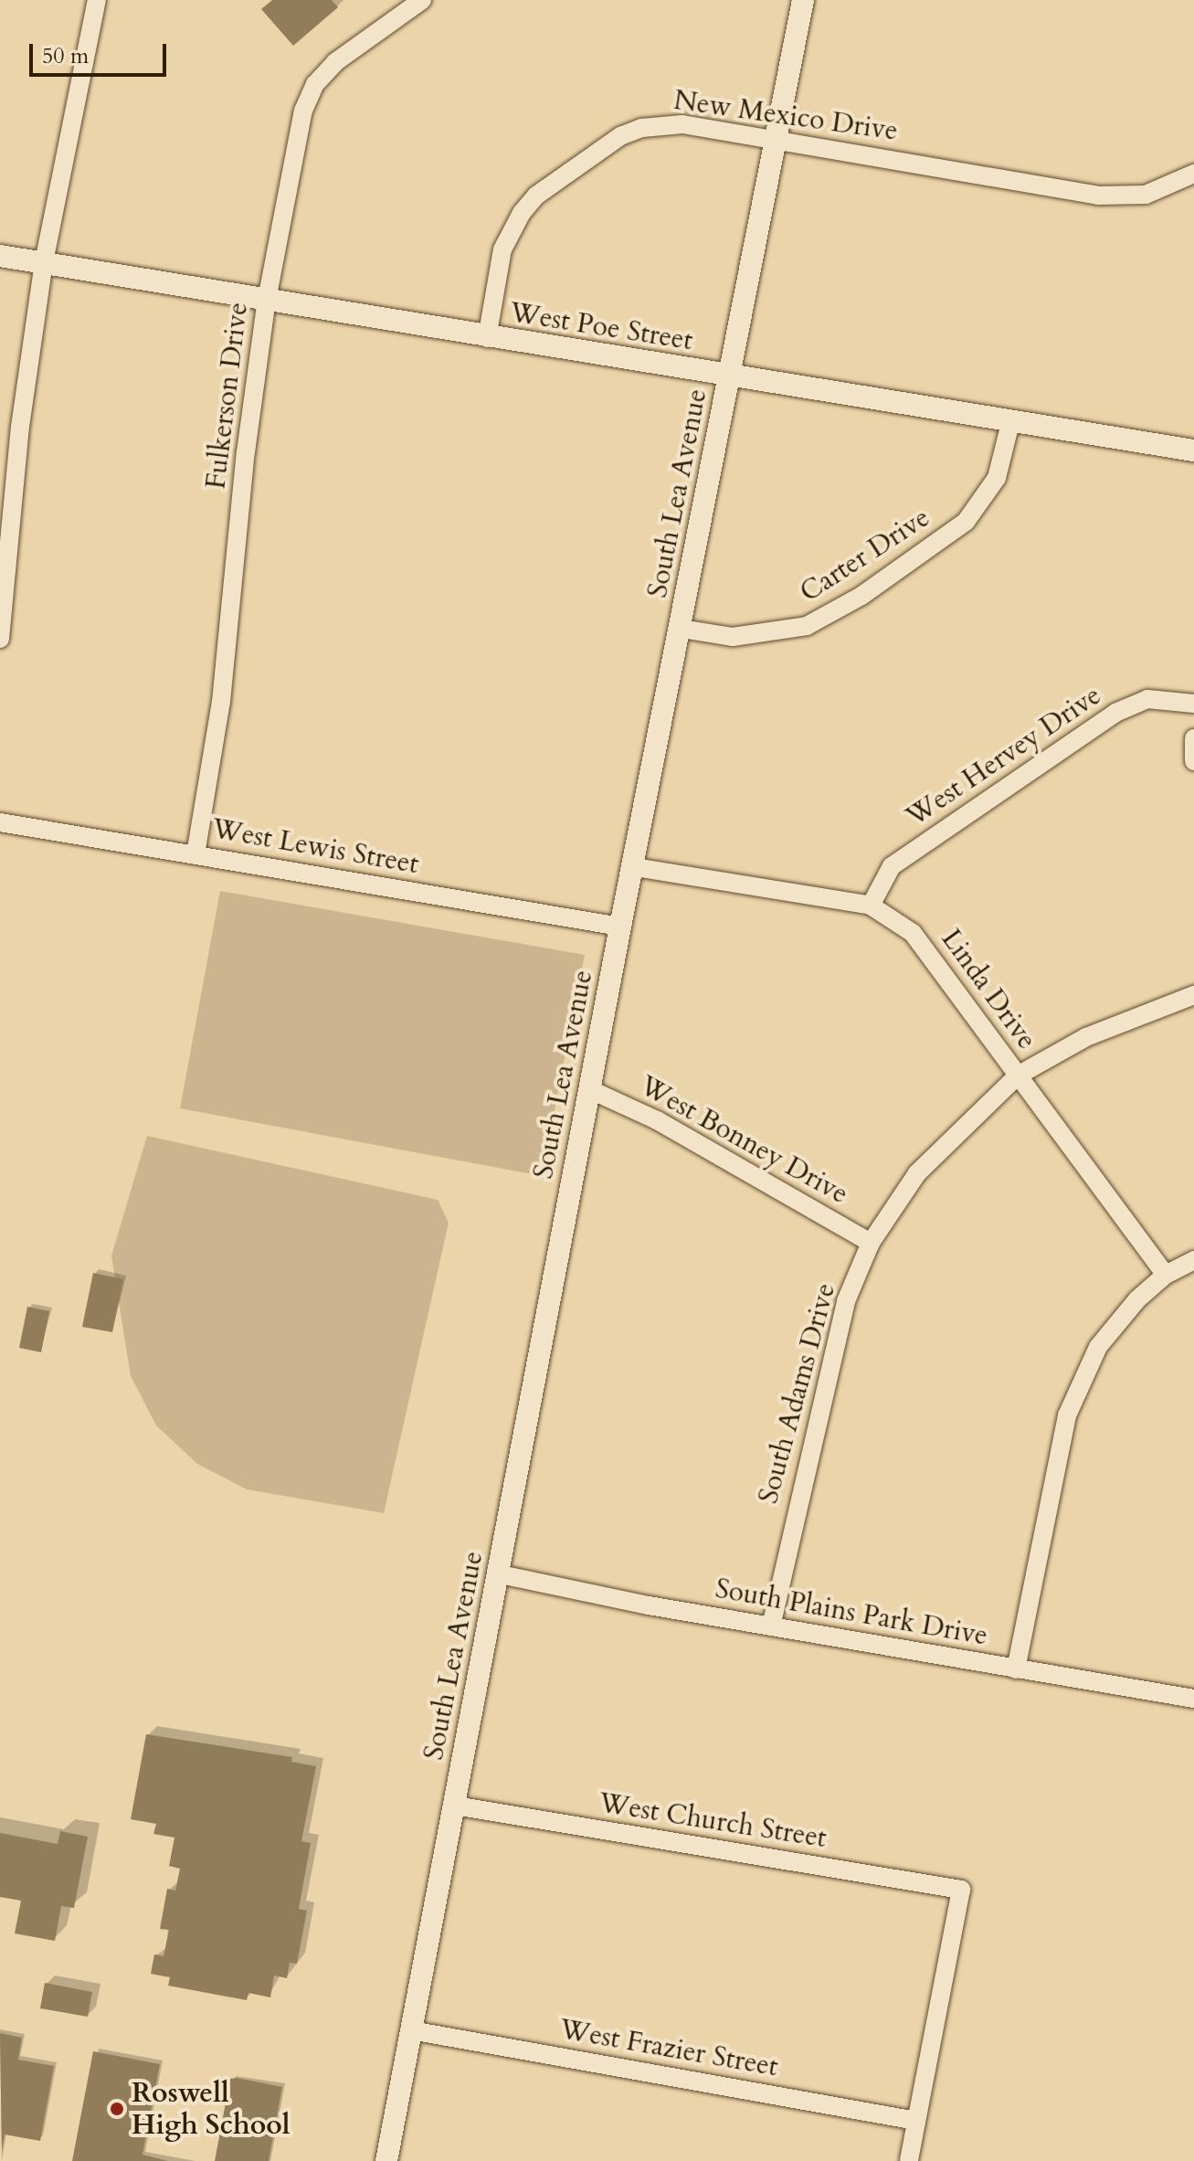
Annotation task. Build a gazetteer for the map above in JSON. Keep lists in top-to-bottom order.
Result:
{
  "streets": {
    "street": [
      "New Mexico Drive",
      "West Poe Street",
      "Fulkerson Drive",
      "South Lea Avenue",
      "Carter Drive",
      "West Hervey Drive",
      "West Lewis Street",
      "Linda Drive",
      "West Bonney Drive",
      "South Adams Drive",
      "South Plains Park Drive",
      "West Church Street",
      "West Frazier Street"
    ]
  },
  "crossings": [
    ["New Mexico Drive", "West Poe Street"],
    ["New Mexico Drive", "South Lea Avenue"],
    ["West Poe Street", "Fulkerson Drive"],
    ["West Poe Street", "South Lea Avenue"],
    ["West Poe Street", "Carter Drive"],
    ["Fulkerson Drive", "West Lewis Street"],
    ["South Lea Avenue", "Carter Drive"],
    ["South Lea Avenue", "West Lewis Street"],
    ["South Lea Avenue", "Linda Drive"],
    ["South Lea Avenue", "West Bonney Drive"],
    ["South Lea Avenue", "South Plains Park Drive"],
    ["South Lea Avenue", "West Church Street"],
    ["South Lea Avenue", "West Frazier Street"],
    ["West Hervey Drive", "Linda Drive"],
    ["Linda Drive", "South Adams Drive"],
    ["West Bonney Drive", "South Adams Drive"],
    ["South Adams Drive", "South Plains Park Drive"],
    ["West Church Street", "West Frazier Street"]
  ],
  "places": ["Roswell High School"],
  "scale_bar": "50 m"
}
